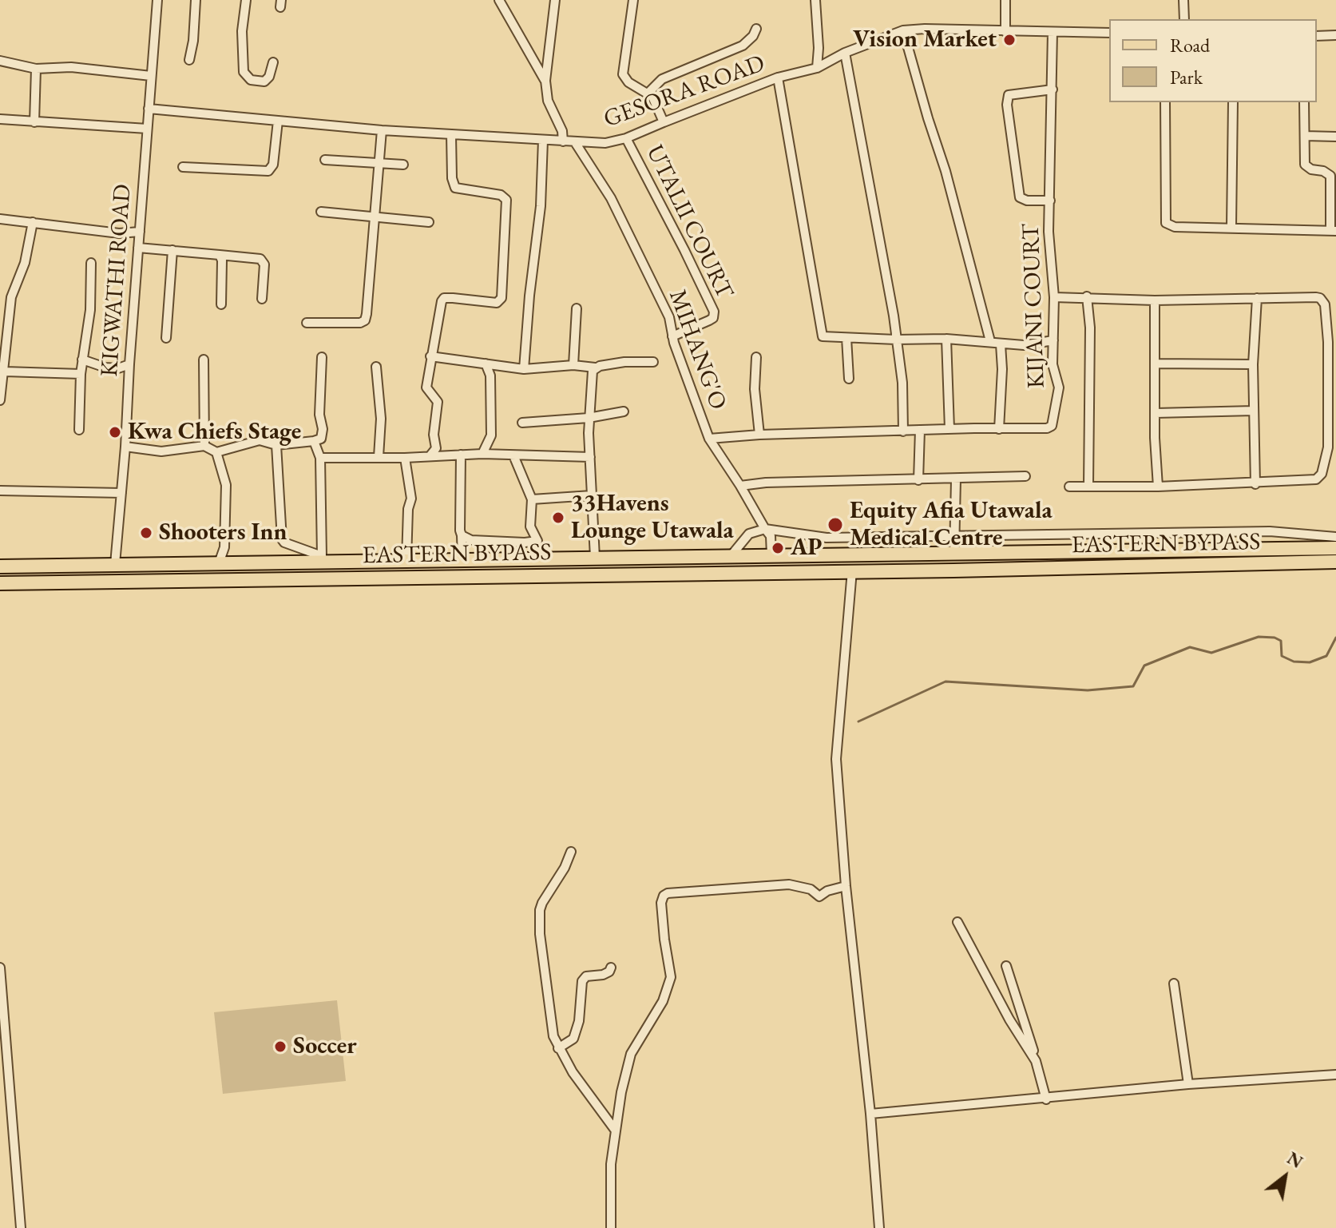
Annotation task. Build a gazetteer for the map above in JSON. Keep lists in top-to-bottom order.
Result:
{
  "streets": {
    "main road": ["EASTERN BYPASS"],
    "street": [
      "GESORA ROAD",
      "UTALII COURT",
      "KIGWATHI ROAD",
      "KIJANI COURT",
      "MIHANG'O"
    ]
  },
  "crossings": [
    ["GESORA ROAD", "UTALII COURT"],
    ["GESORA ROAD", "KIGWATHI ROAD"],
    ["GESORA ROAD", "KIJANI COURT"],
    ["GESORA ROAD", "MIHANG'O"],
    ["UTALII COURT", "MIHANG'O"],
    ["KIGWATHI ROAD", "EASTERN BYPASS"],
    ["KIJANI COURT", "MIHANG'O"],
    ["MIHANG'O", "EASTERN BYPASS"]
  ],
  "places": [
    "Vision Market",
    "Kwa Chiefs Stage",
    "33Havens Lounge Utawala",
    "Equity Afia Utawala Medical Centre",
    "Shooters Inn",
    "AP",
    "Soccer"
  ],
  "legend": ["Road", "Park"],
  "north": "top right"
}
